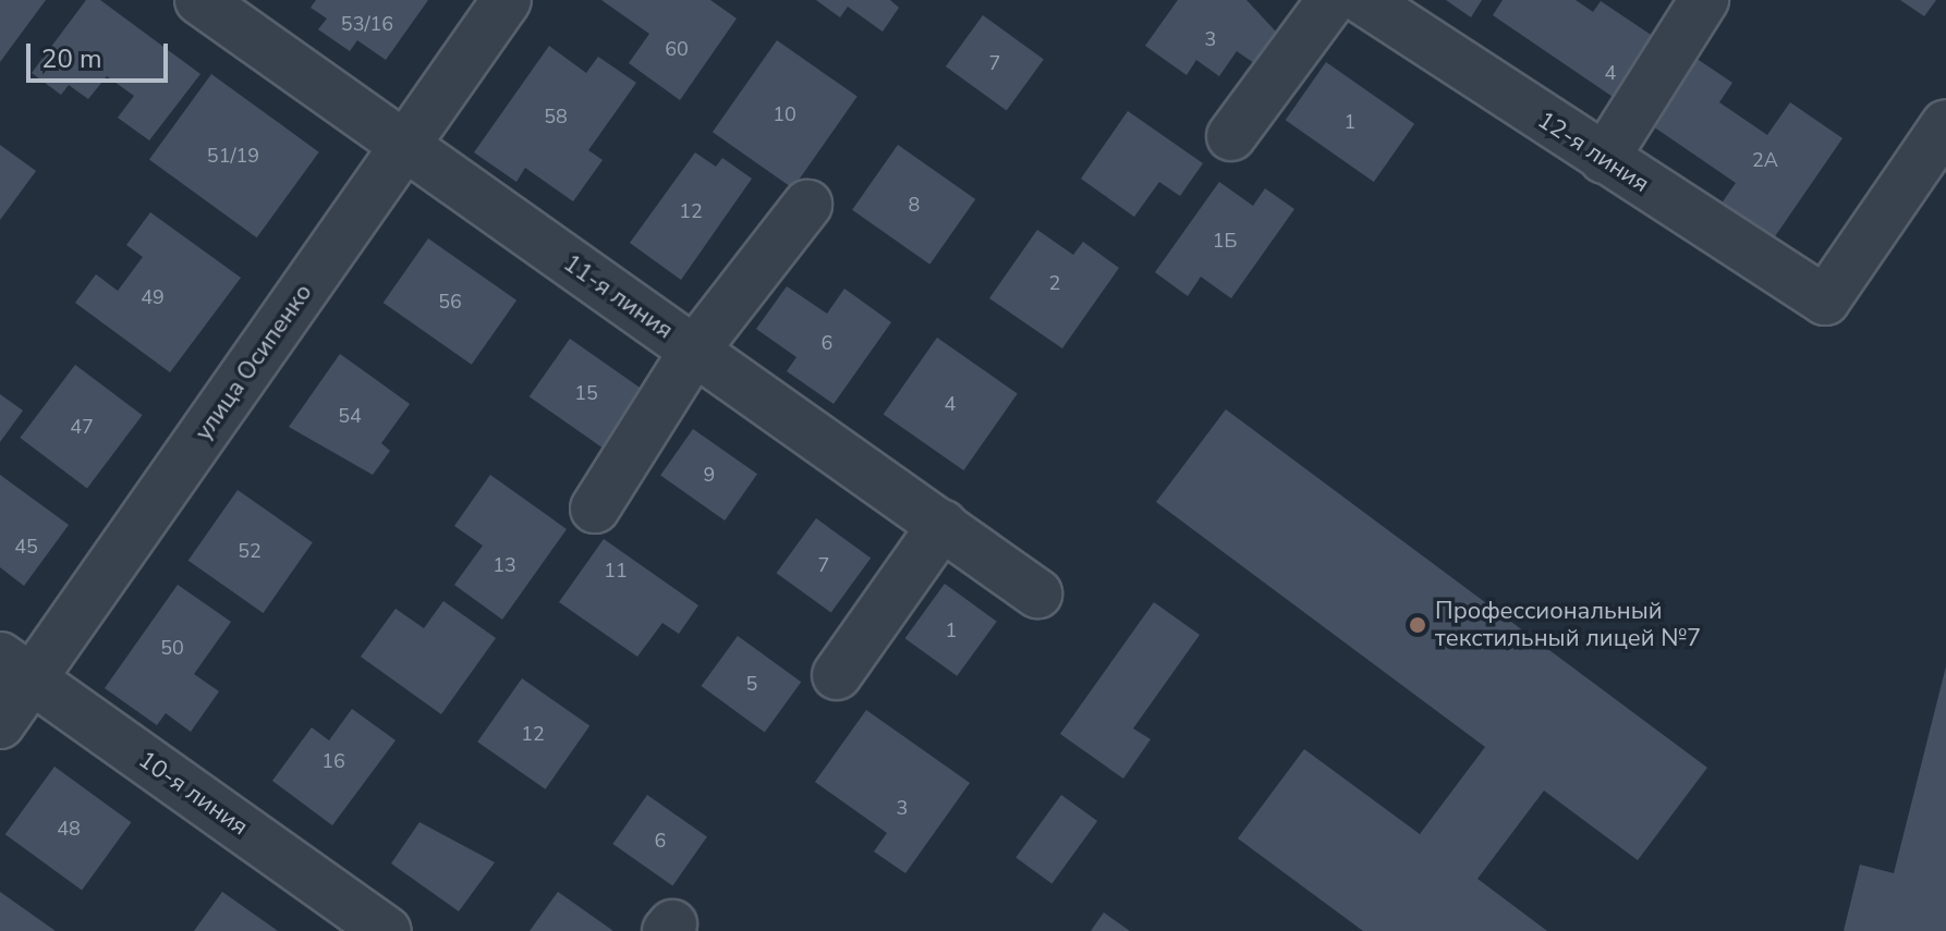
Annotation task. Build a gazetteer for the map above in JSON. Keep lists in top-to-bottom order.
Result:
{
  "streets": {
    "street": [
      "12-я линия",
      "11-я линия",
      "улица Осипенко",
      "10-я линия"
    ]
  },
  "crossings": [
    ["11-я линия", "улица Осипенко"],
    ["улица Осипенко", "10-я линия"]
  ],
  "places": ["Профессиональный текстильный лицей №7"],
  "house_numbers": [
    "53/16",
    "3",
    "60",
    "7",
    "4",
    "10",
    "58",
    "1",
    "51/19",
    "2А",
    "8",
    "12",
    "1Б",
    "2",
    "49",
    "56",
    "6",
    "15",
    "4",
    "54",
    "47",
    "9",
    "45",
    "52",
    "13",
    "7",
    "11",
    "1",
    "50",
    "5",
    "12",
    "16",
    "3",
    "48",
    "6"
  ],
  "scale_bar": "20 m"
}
